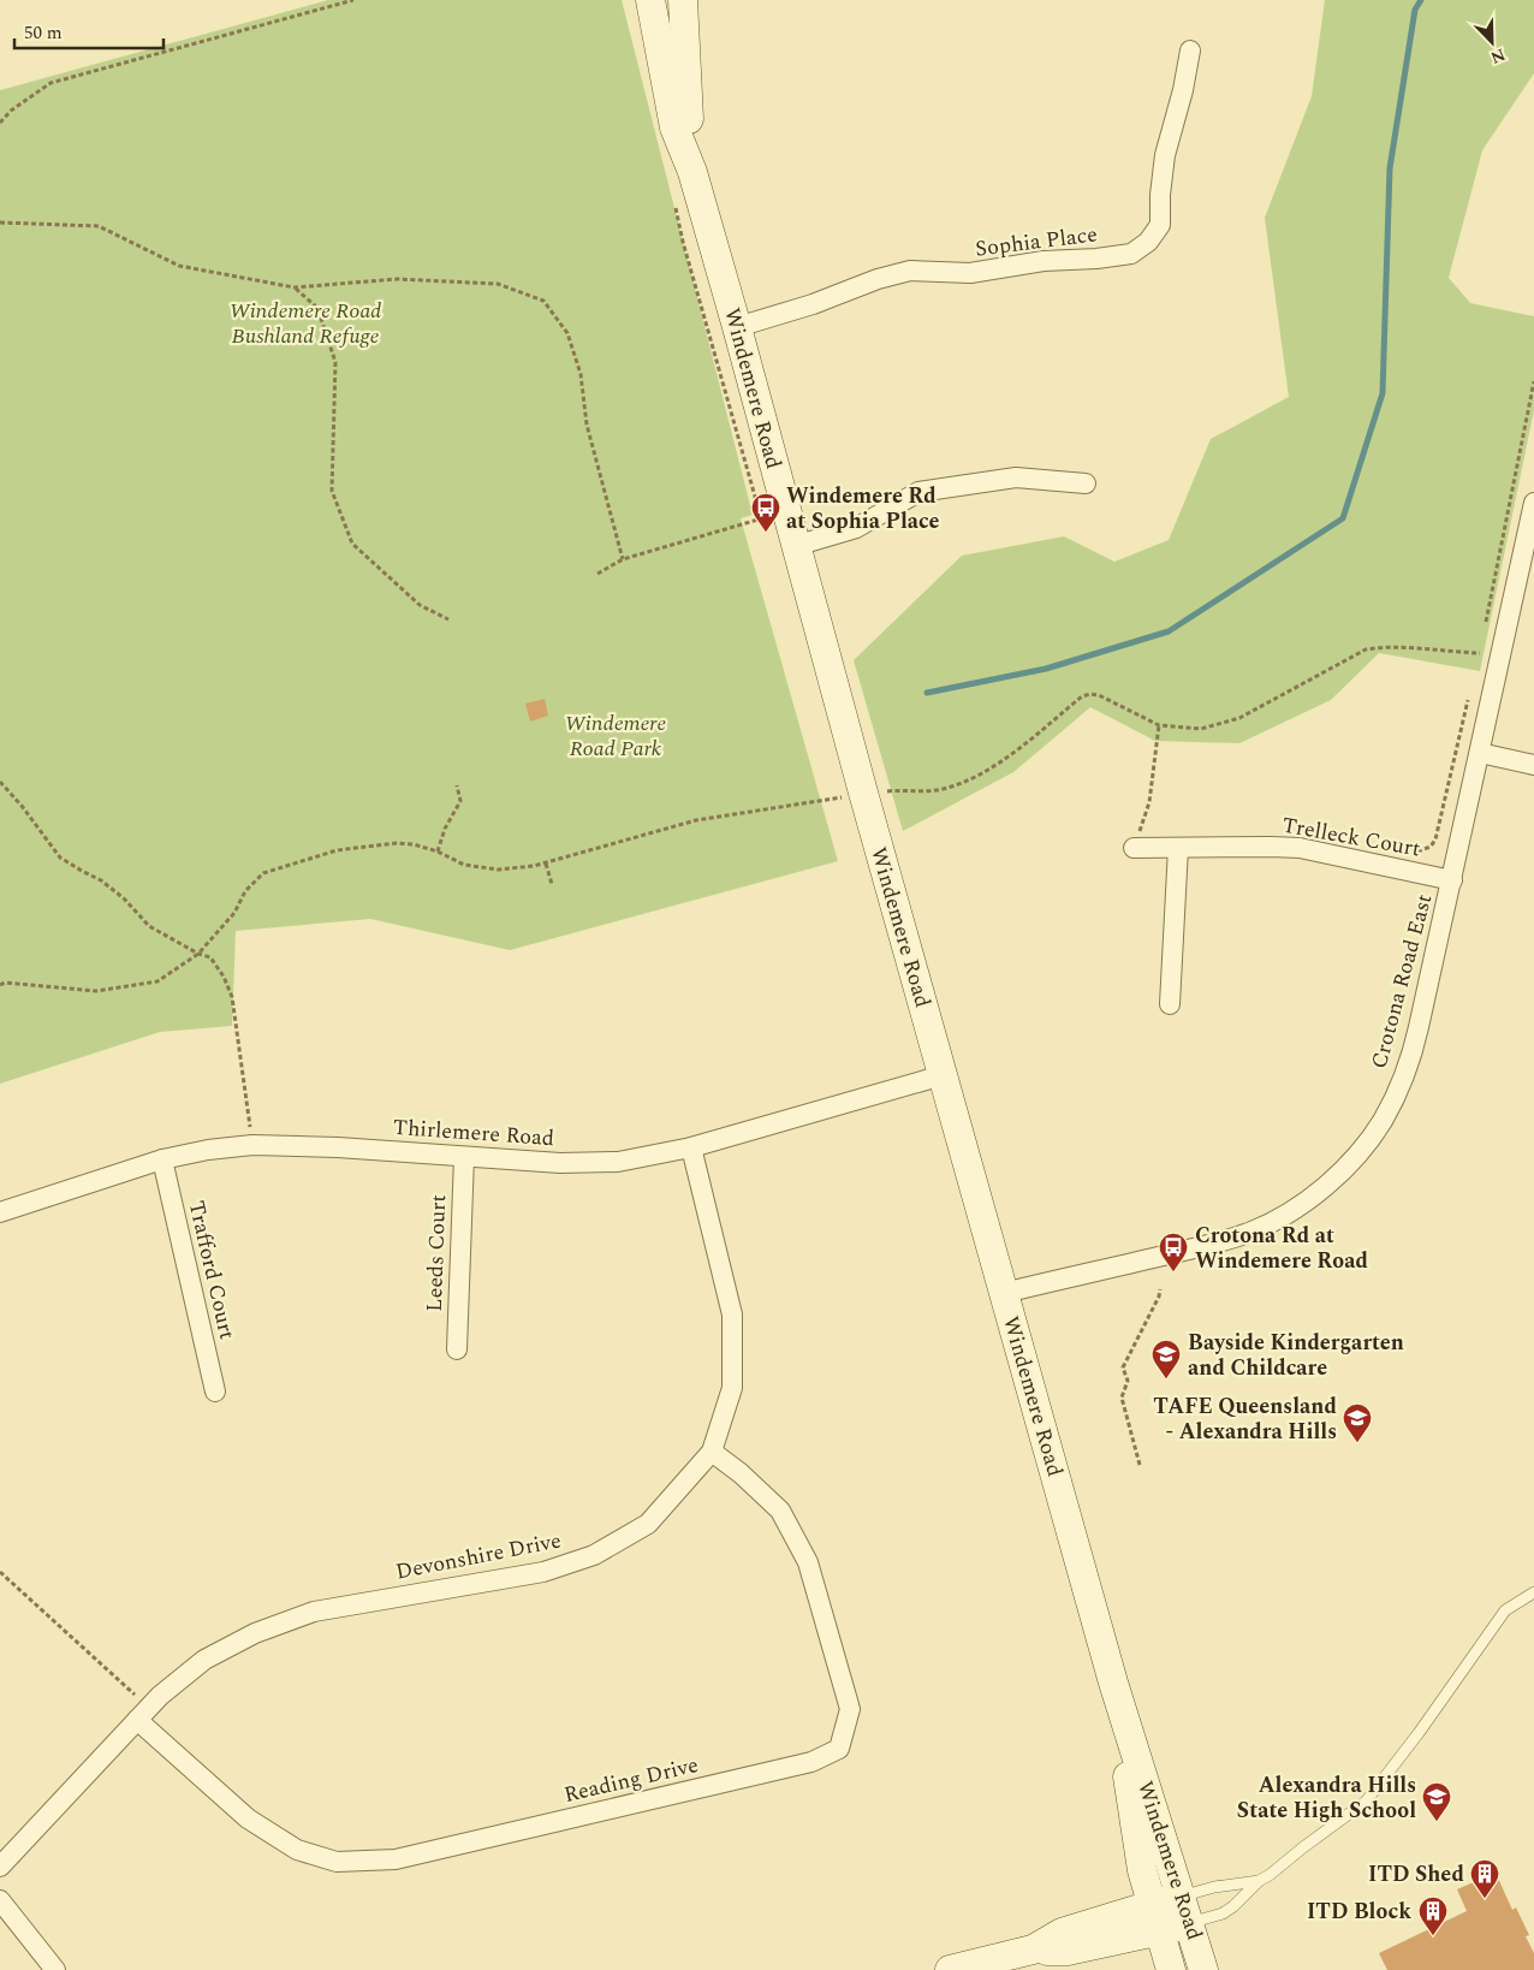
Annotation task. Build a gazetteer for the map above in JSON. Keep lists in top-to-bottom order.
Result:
{
  "streets": {
    "main road": ["Windemere Road"],
    "street": [
      "Sophia Place",
      "Trelleck Court",
      "Crotona Road East",
      "Thirlemere Road",
      "Leeds Court",
      "Trafford Court",
      "Devonshire Drive",
      "Reading Drive"
    ]
  },
  "crossings": [
    ["Sophia Place", "Windemere Road"],
    ["Windemere Road", "Crotona Road East"],
    ["Windemere Road", "Thirlemere Road"],
    ["Trelleck Court", "Crotona Road East"],
    ["Thirlemere Road", "Leeds Court"],
    ["Thirlemere Road", "Trafford Court"],
    ["Thirlemere Road", "Devonshire Drive"],
    ["Devonshire Drive", "Reading Drive"]
  ],
  "parks": ["Windemere Road Bushland Refuge", "Windemere Road Park"],
  "places": {
    "bus stop": ["Windemere Rd at Sophia Place", "Crotona Rd at Windemere Road"],
    "school or university": ["Bayside Kindergarten and Childcare", "TAFE Queensland - Alexandra Hills", "Alexandra Hills State High School"],
    "building": ["ITD Shed", "ITD Block"]
  },
  "scale_bar": "50 m",
  "north": "bottom right"
}
